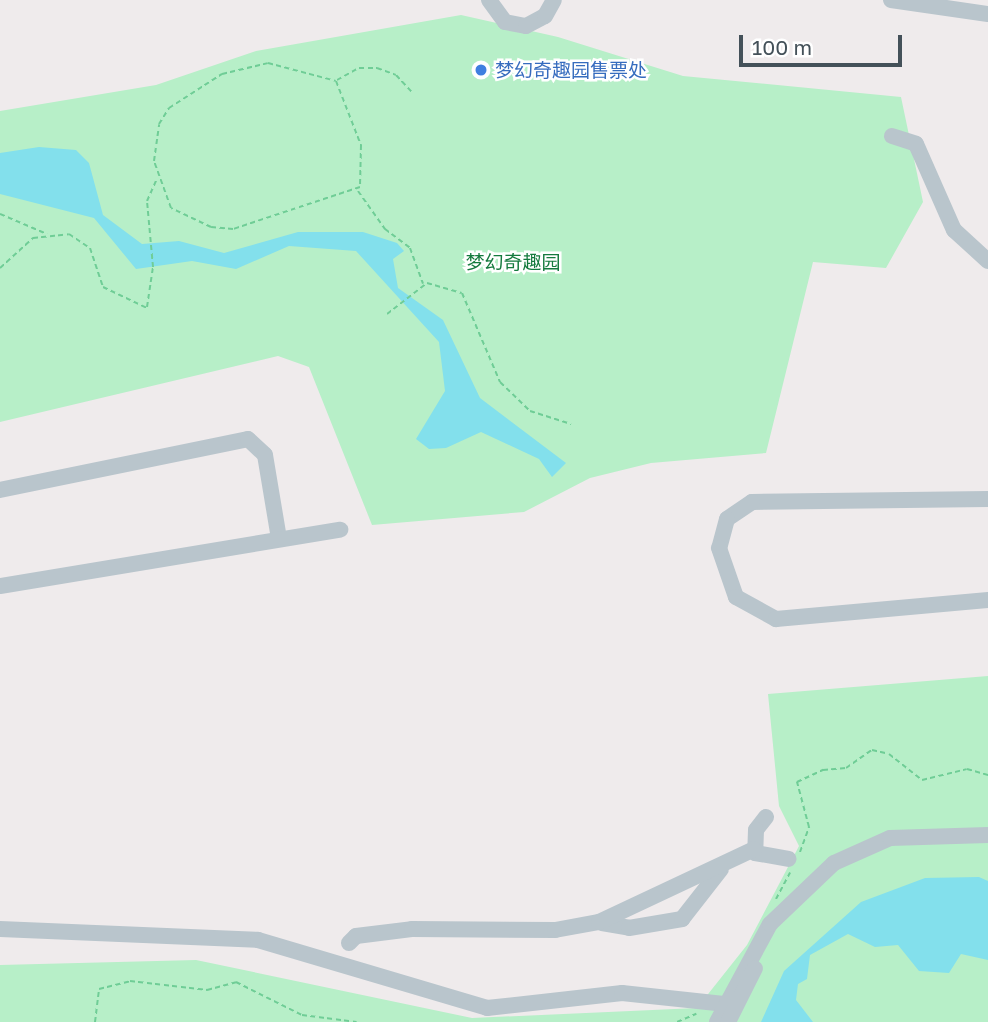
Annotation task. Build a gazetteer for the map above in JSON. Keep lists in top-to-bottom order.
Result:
{
  "parks": ["梦幻奇趣园"],
  "places": ["梦幻奇趣园售票处"],
  "scale_bar": "100 m"
}
